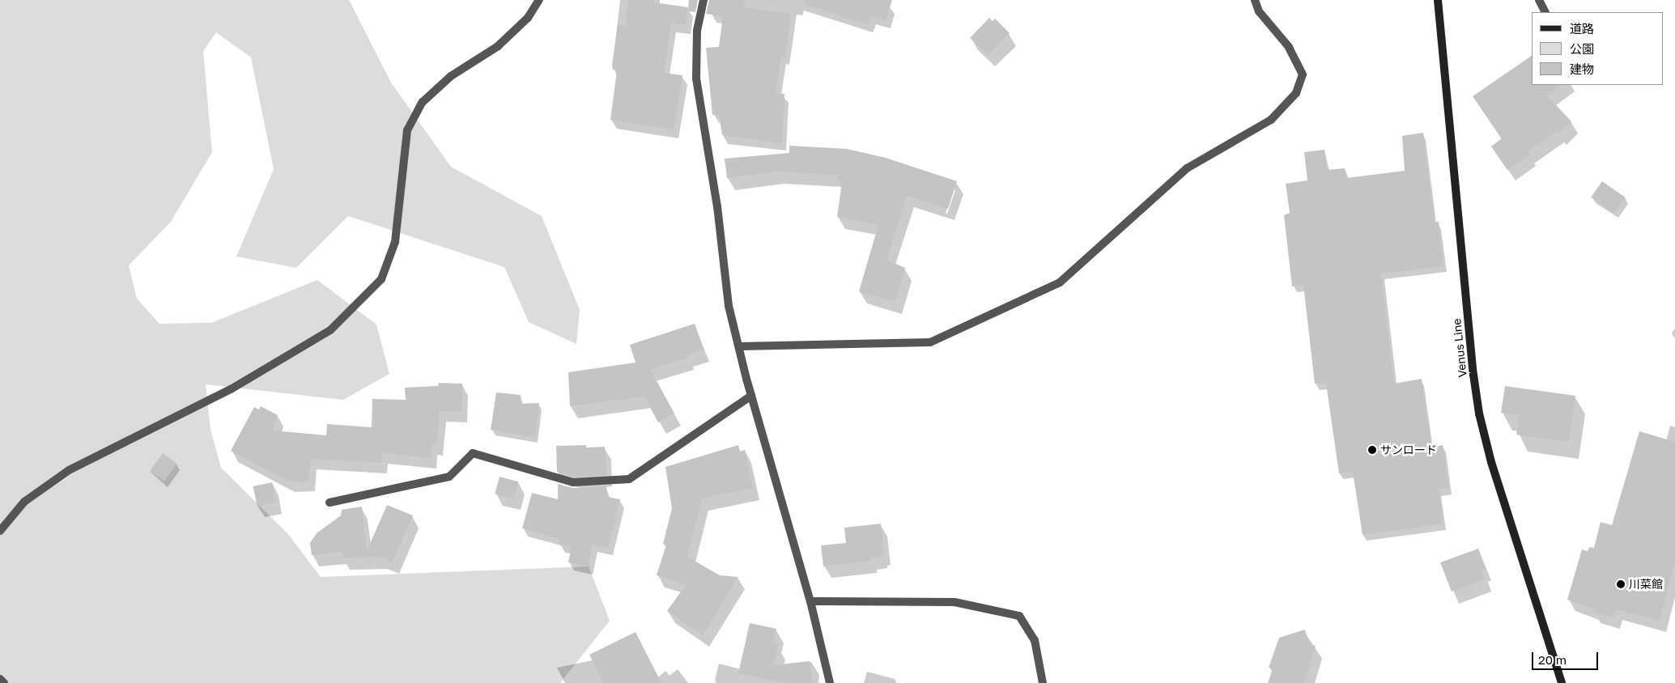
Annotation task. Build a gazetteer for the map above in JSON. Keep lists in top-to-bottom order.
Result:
{
  "streets": {
    "main road": ["Venus Line"]
  },
  "places": ["サンロード", "川菜館"],
  "legend": ["道路", "公園", "建物"],
  "scale_bar": "20 m"
}
